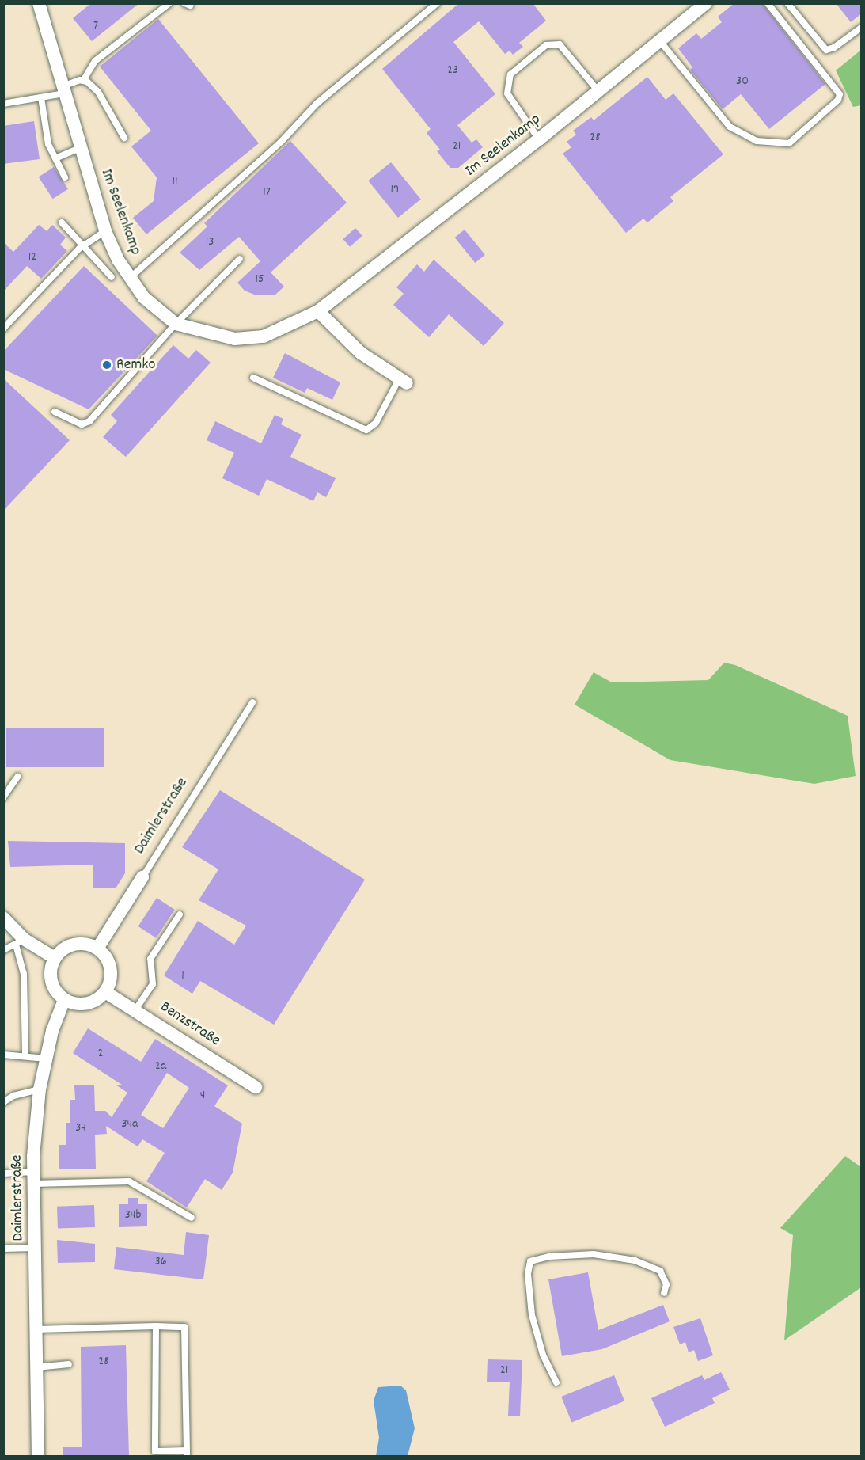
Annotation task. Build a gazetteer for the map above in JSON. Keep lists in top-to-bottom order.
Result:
{
  "streets": {
    "street": ["Im Seelenkamp", "Daimlerstraße", "Benzstraße"]
  },
  "crossings": [
    ["Daimlerstraße", "Benzstraße"]
  ],
  "places": ["Remko"],
  "house_numbers": [
    "7",
    "23",
    "30",
    "28",
    "21",
    "11",
    "19",
    "17",
    "13",
    "12",
    "15",
    "1",
    "2",
    "2a",
    "4",
    "34a",
    "34",
    "34b",
    "36",
    "28",
    "21"
  ]
}
